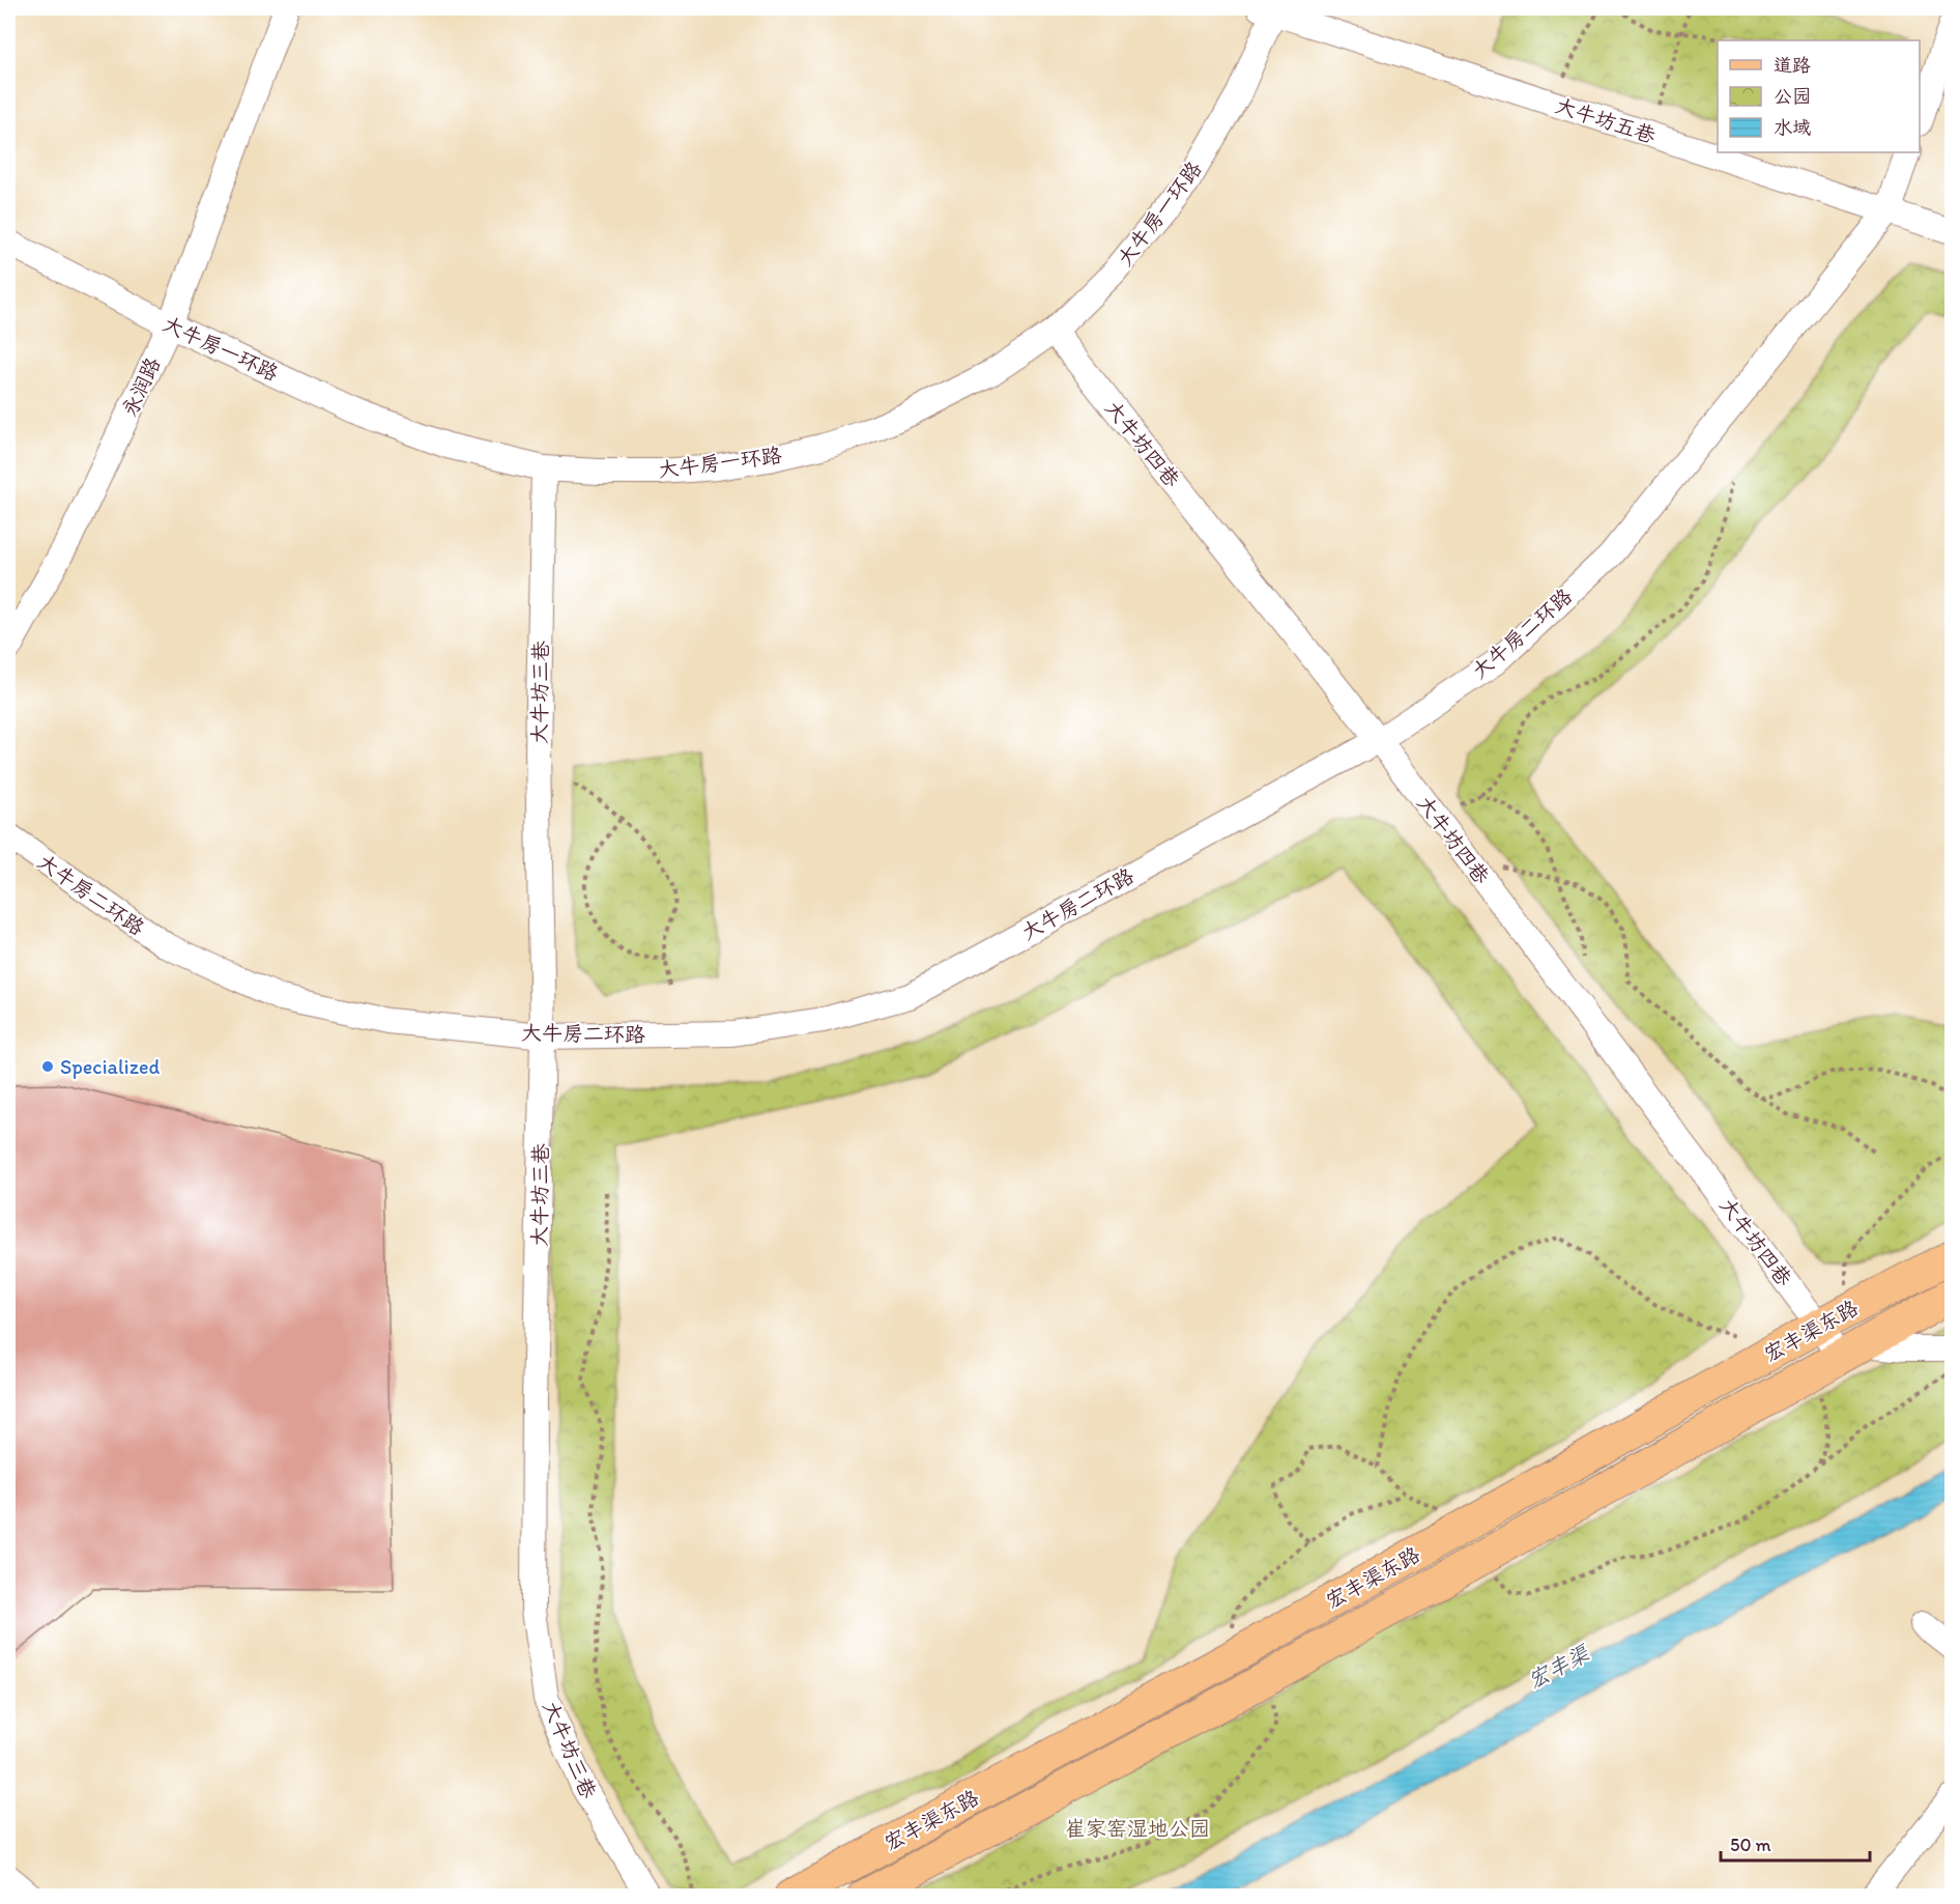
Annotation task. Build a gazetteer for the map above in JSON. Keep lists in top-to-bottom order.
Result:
{
  "streets": {
    "main road": ["宏丰渠东路"],
    "street": [
      "大牛坊五巷",
      "大牛房一环路",
      "永润路",
      "大牛坊四巷",
      "大牛房二环路",
      "大牛坊三巷"
    ]
  },
  "crossings": [
    ["大牛坊五巷", "大牛房一环路"],
    ["大牛坊五巷", "大牛房二环路"],
    ["大牛房一环路", "永润路"],
    ["大牛房一环路", "大牛坊四巷"],
    ["大牛房一环路", "大牛坊三巷"],
    ["大牛坊四巷", "大牛房二环路"],
    ["大牛坊四巷", "宏丰渠东路"],
    ["大牛房二环路", "大牛坊三巷"]
  ],
  "water": ["宏丰渠"],
  "parks": ["崔家窑湿地公园"],
  "places": ["Specialized"],
  "legend": ["道路", "公园", "水域"],
  "scale_bar": "50 m"
}
